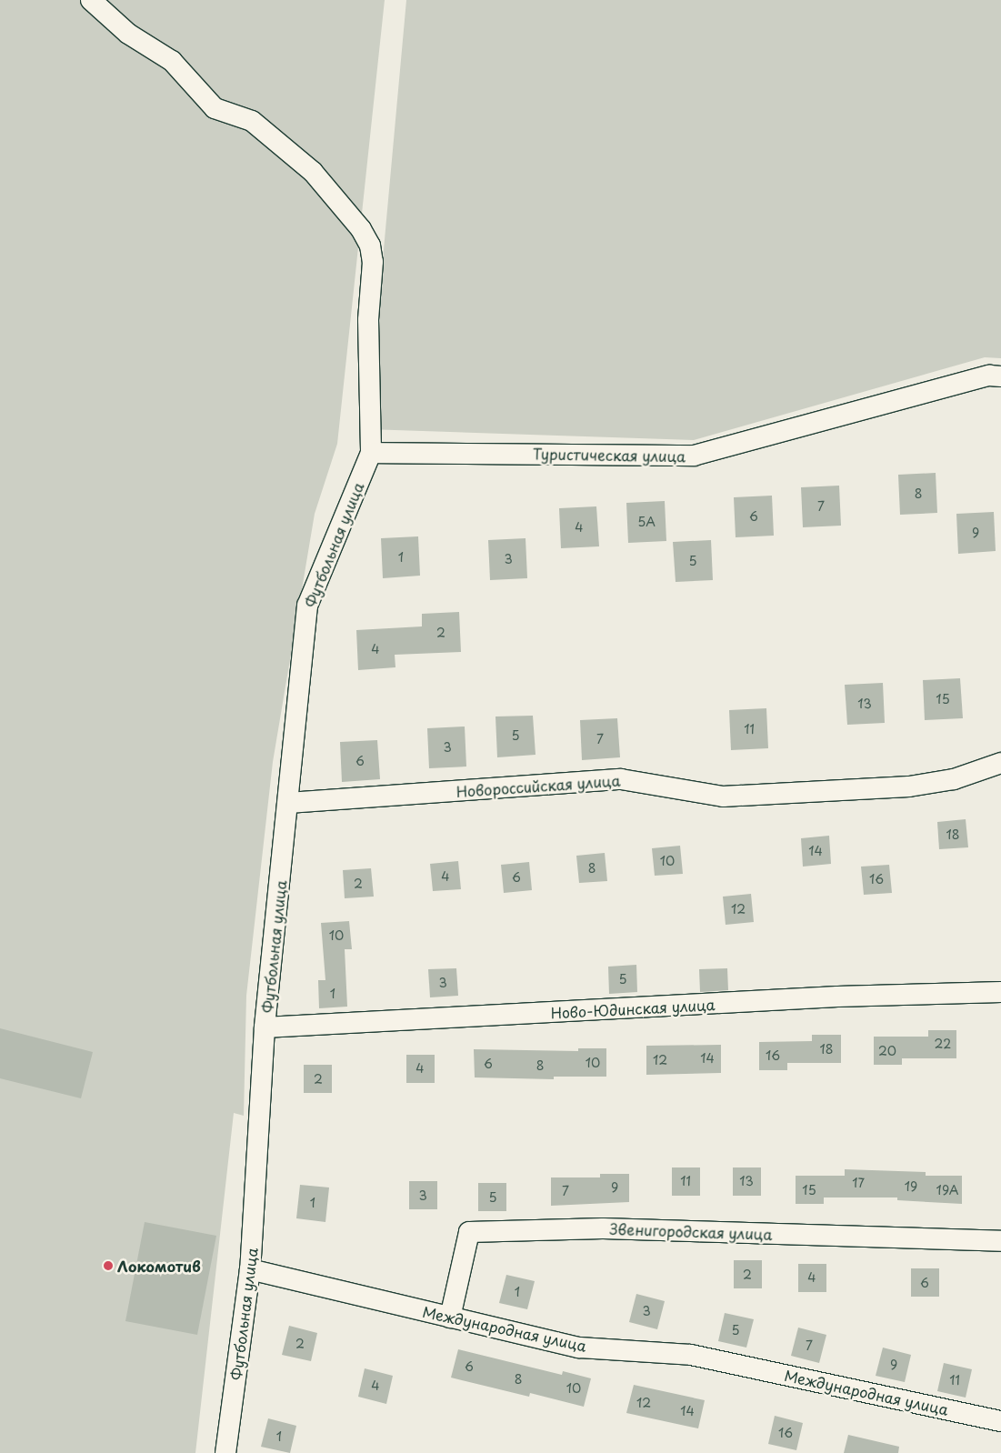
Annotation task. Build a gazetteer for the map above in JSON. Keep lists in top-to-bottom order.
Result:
{
  "streets": {
    "street": [
      "Туристическая улица",
      "Футбольная улица",
      "Новороссийская улица",
      "Ново-Юдинская улица",
      "Звенигородская улица",
      "Международная улица"
    ]
  },
  "crossings": [
    ["Туристическая улица", "Футбольная улица"],
    ["Футбольная улица", "Новороссийская улица"],
    ["Футбольная улица", "Ново-Юдинская улица"],
    ["Футбольная улица", "Международная улица"],
    ["Звенигородская улица", "Международная улица"]
  ],
  "places": ["Локомотив"],
  "house_numbers": [
    "8",
    "7",
    "6",
    "5А",
    "4",
    "9",
    "1",
    "3",
    "5",
    "2",
    "4",
    "15",
    "13",
    "11",
    "5",
    "7",
    "3",
    "6",
    "18",
    "14",
    "10",
    "8",
    "4",
    "6",
    "16",
    "2",
    "12",
    "10",
    "5",
    "3",
    "1",
    "22",
    "18",
    "20",
    "16",
    "14",
    "12",
    "10",
    "6",
    "8",
    "4",
    "2",
    "11",
    "13",
    "17",
    "19",
    "9",
    "15",
    "19А",
    "7",
    "3",
    "5",
    "1",
    "2",
    "4",
    "6",
    "1",
    "3",
    "5",
    "2",
    "7",
    "9",
    "6",
    "8",
    "11",
    "4",
    "10",
    "12",
    "14",
    "16",
    "1"
  ]
}
